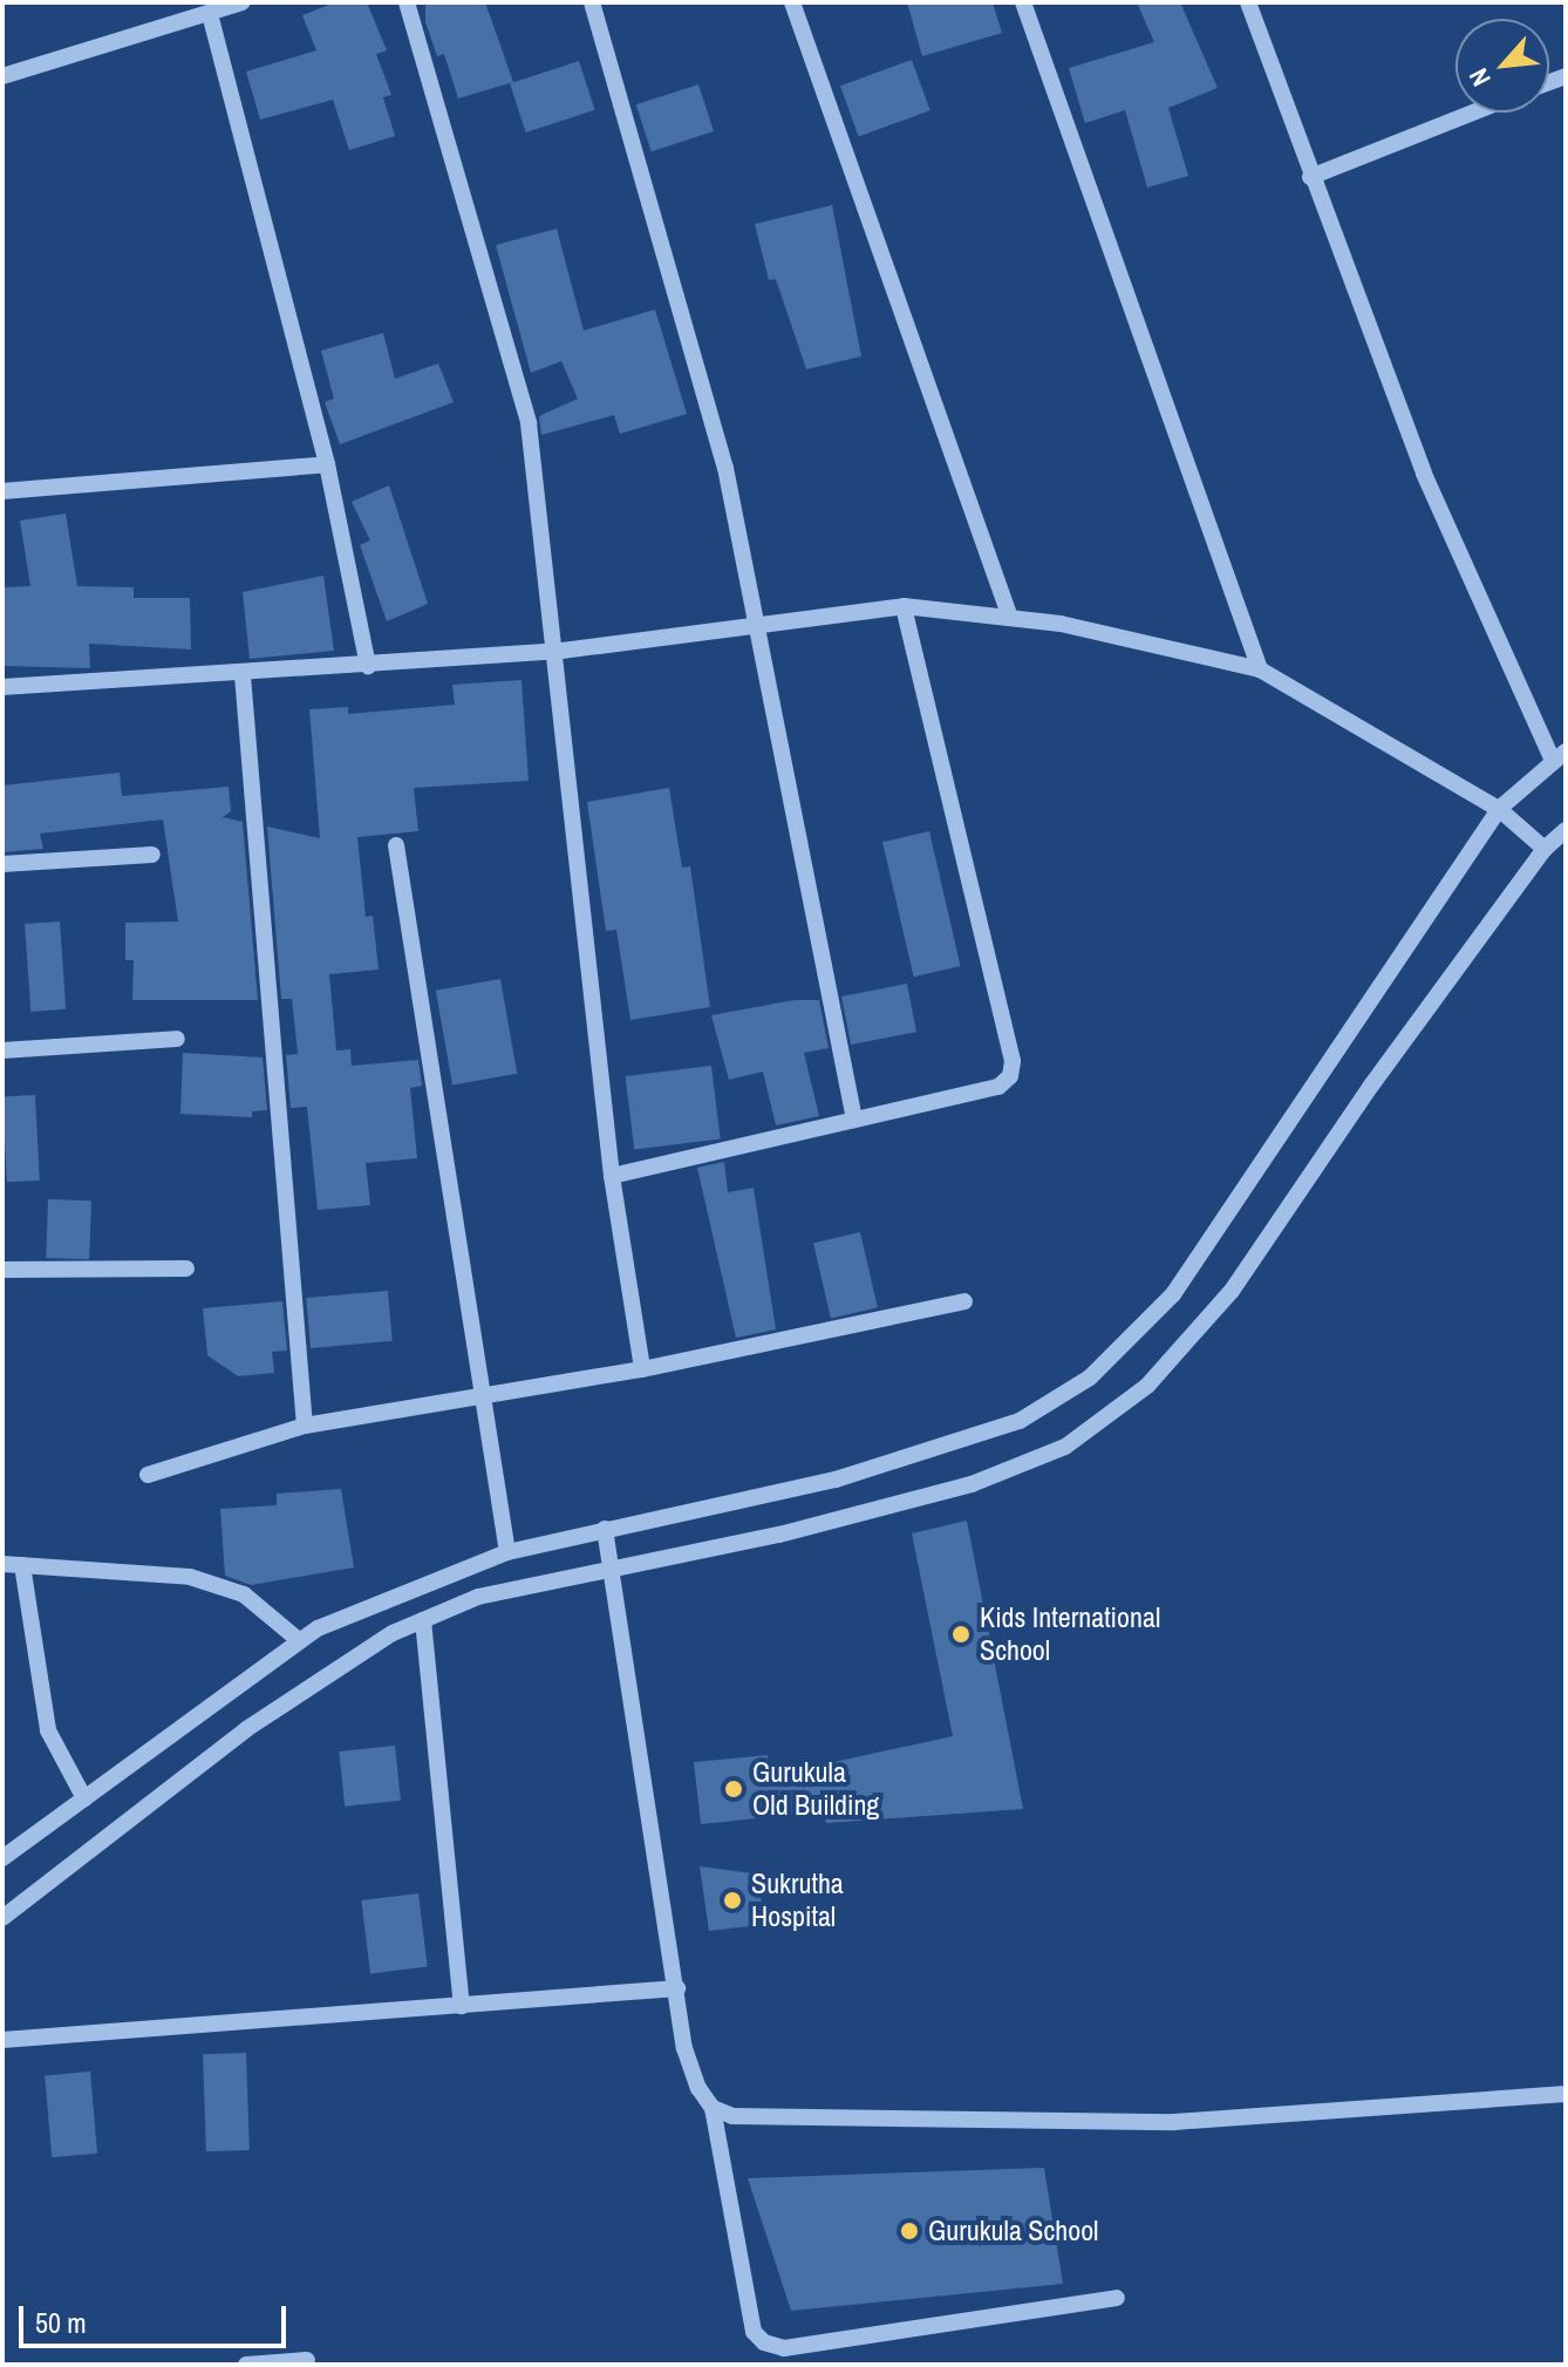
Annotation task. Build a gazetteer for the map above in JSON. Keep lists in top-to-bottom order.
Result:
{
  "places": [
    "Kids International School",
    "Gurukula Old Building",
    "Sukrutha Hospital",
    "Gurukula School"
  ],
  "scale_bar": "50 m",
  "north": "bottom left"
}
